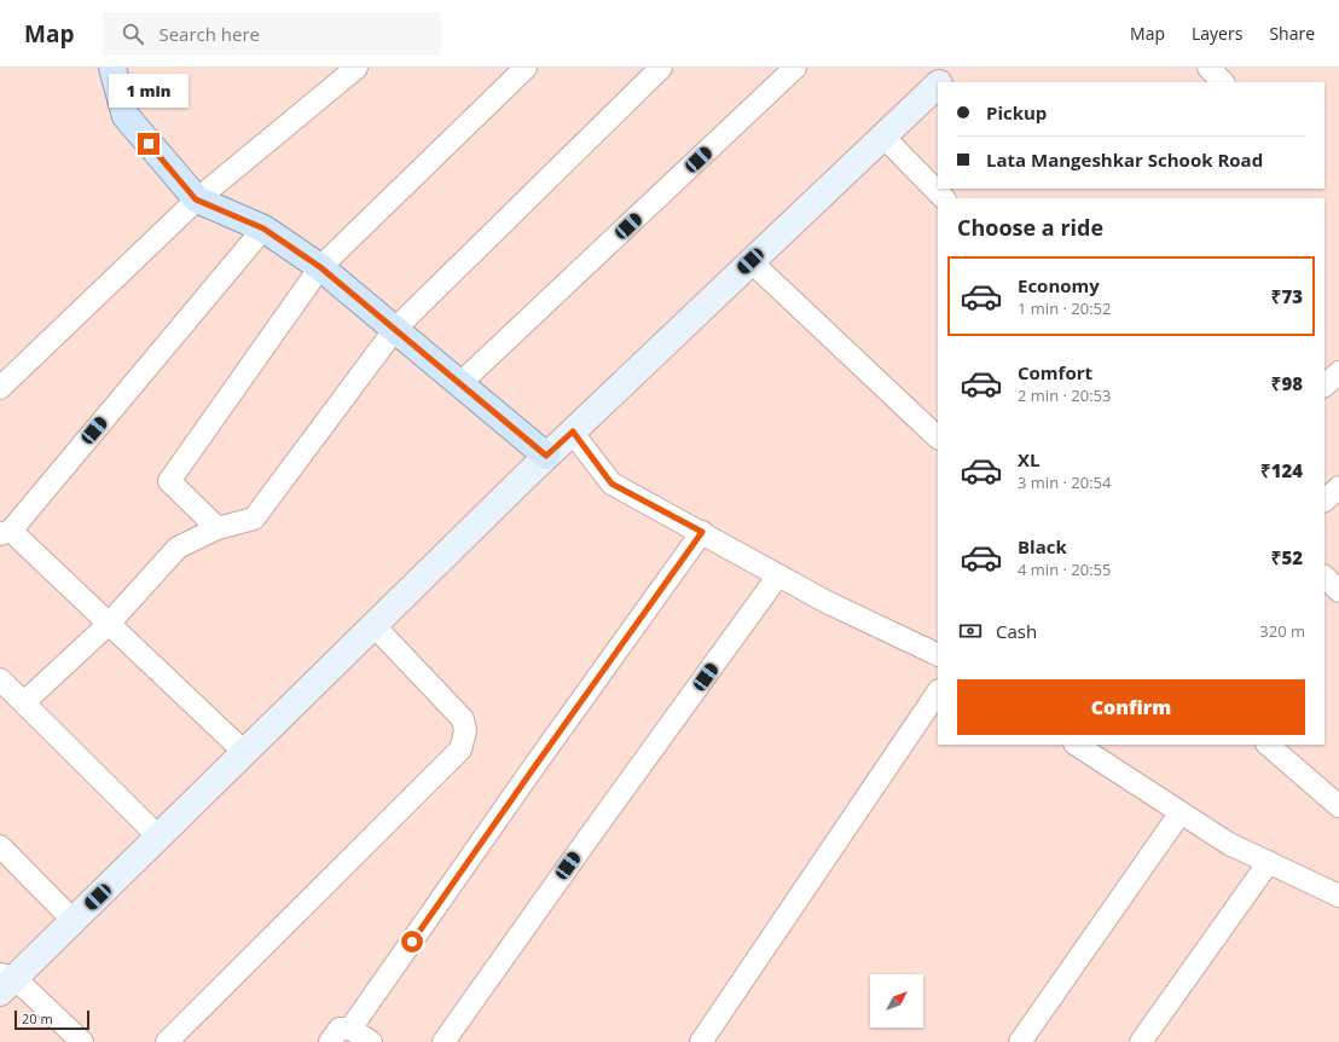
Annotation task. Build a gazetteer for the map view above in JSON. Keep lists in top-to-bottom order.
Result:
{
  "scale_bar": "20 m",
  "north": "top right",
  "page": {
    "header": "Map",
    "search": "Search here",
    "nav": ["Map", "Layers", "Share"],
    "bubble": "1 min",
    "banner": ["Pickup", "Lata Mangeshkar Schook Road"],
    "heading": "Choose a ride",
    "list": [
      {
        "name": "Economy",
        "note": "1 min · 20:52",
        "value": "₹73"
      },
      {
        "name": "Comfort",
        "note": "2 min · 20:53",
        "value": "₹98"
      },
      {
        "name": "XL",
        "note": "3 min · 20:54",
        "value": "₹124"
      },
      {
        "name": "Black",
        "note": "4 min · 20:55",
        "value": "₹52"
      }
    ],
    "pay": ["Cash", "320 m"],
    "buttons": "Confirm",
    "scale": "20 m"
  }
}
